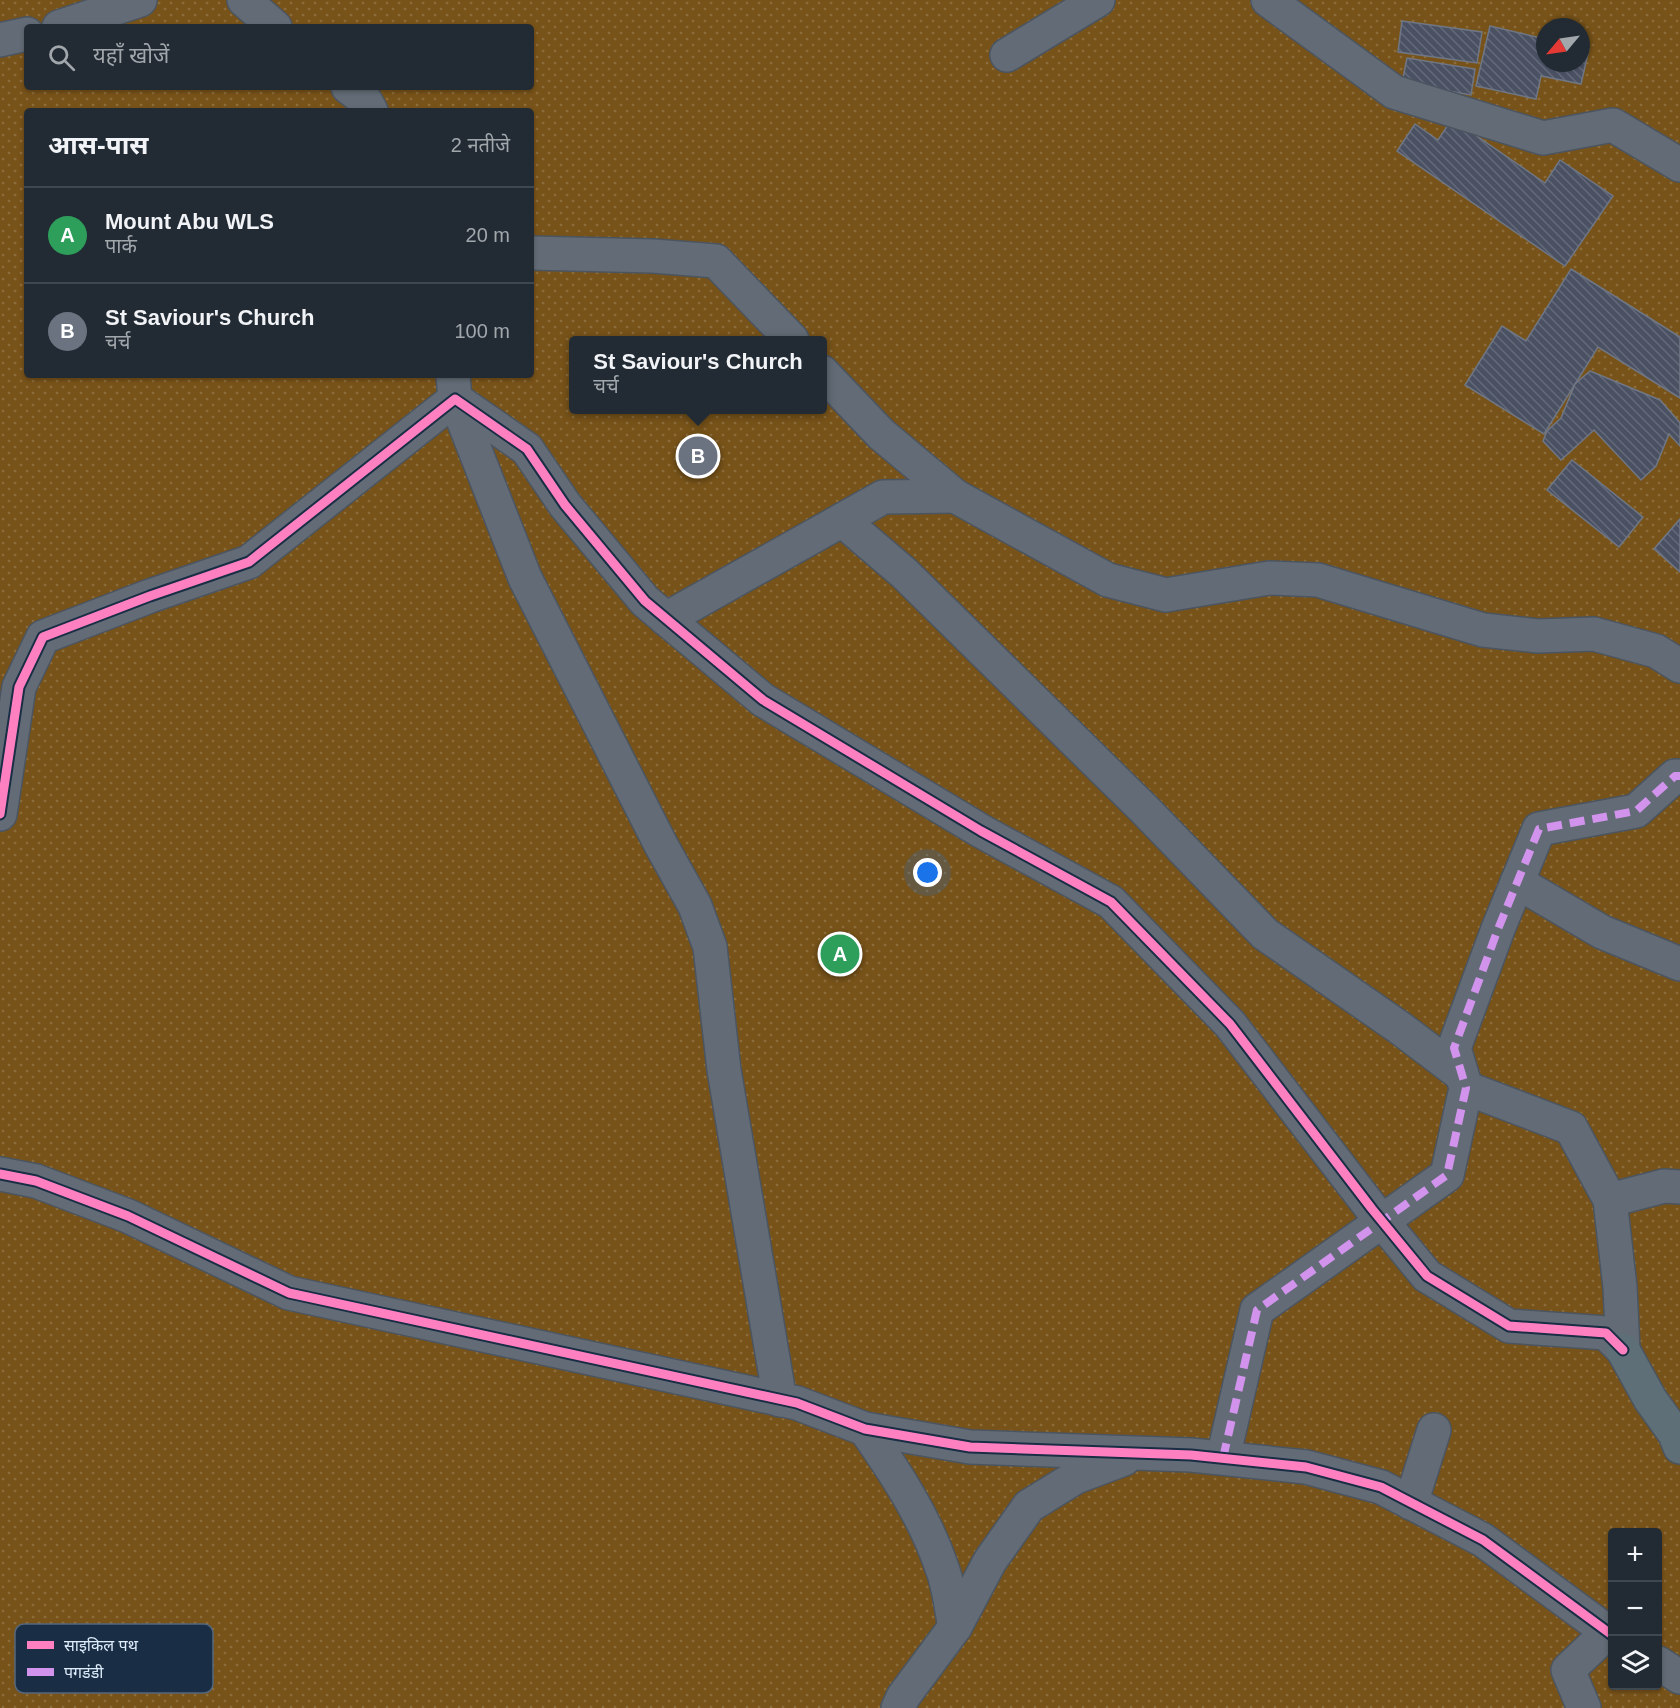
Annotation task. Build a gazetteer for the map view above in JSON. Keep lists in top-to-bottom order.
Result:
{
  "legend": ["साइकिल पथ", "पगडंडी"],
  "north": "bottom left",
  "page": {
    "search": "यहाँ खोजें",
    "heading": ["आस-पास", "2 नतीजे"],
    "list": [
      {
        "mark": "A",
        "name": "Mount Abu WLS",
        "note": "पार्क",
        "value": "20 m"
      },
      {
        "mark": "B",
        "name": "St Saviour's Church",
        "note": "चर्च",
        "value": "100 m"
      }
    ],
    "popup": ["St Saviour's Church", "चर्च"],
    "pins": ["B", "A"],
    "map_buttons": ["+", "−"]
  }
}
